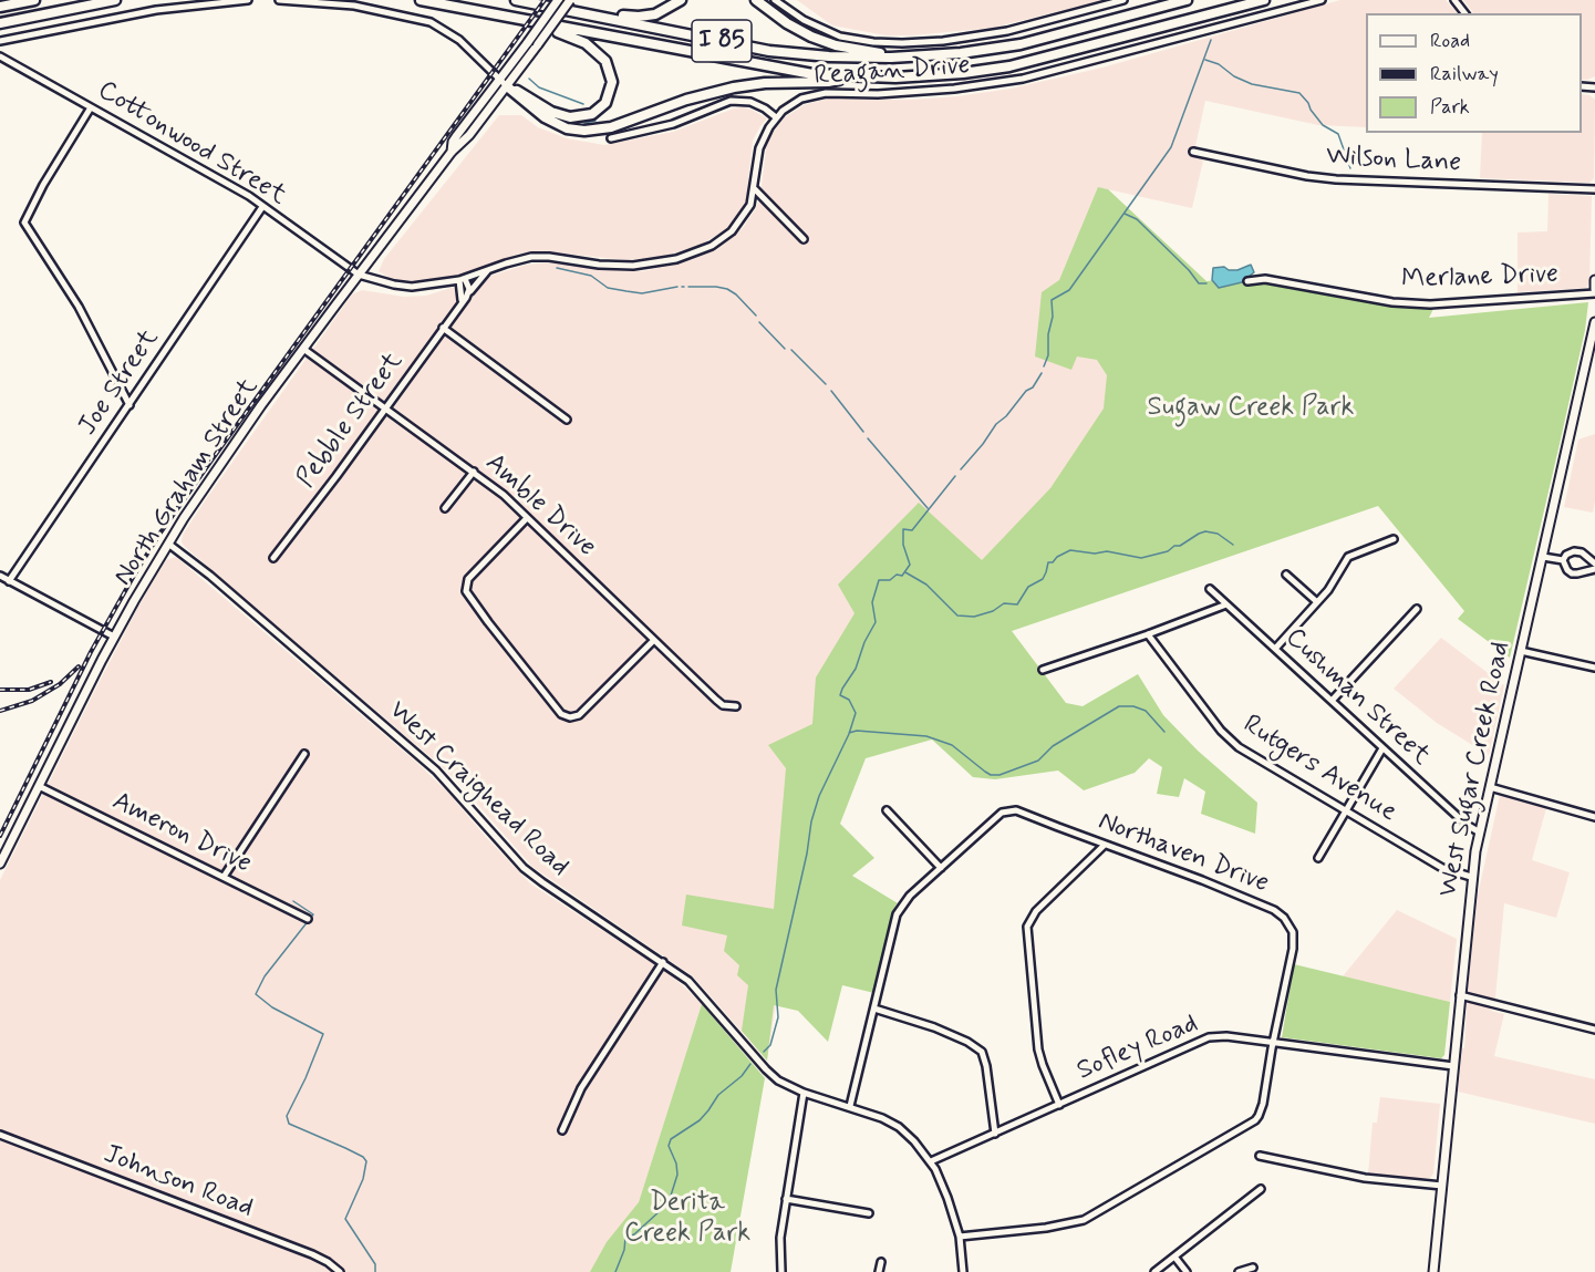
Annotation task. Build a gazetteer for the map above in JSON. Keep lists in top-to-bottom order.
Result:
{
  "streets": {
    "highway": ["I 85"],
    "main road": ["North Graham Street", "West Sugar Creek Road"],
    "street": [
      "Reagan Drive",
      "Cottonwood Street",
      "Wilson Lane",
      "Merlane Drive",
      "Joe Street",
      "Pebble Street",
      "Amble Drive",
      "Cushman Street",
      "Rutgers Avenue",
      "West Craighead Road",
      "Ameron Drive",
      "Northaven Drive",
      "Sofley Road",
      "Johnson Road"
    ]
  },
  "crossings": [
    ["Reagan Drive", "Cottonwood Street"],
    ["Reagan Drive", "Pebble Street"],
    ["Reagan Drive", "North Graham Street"],
    ["Cottonwood Street", "Joe Street"],
    ["Cottonwood Street", "North Graham Street"],
    ["Pebble Street", "Amble Drive"],
    ["North Graham Street", "Amble Drive"],
    ["North Graham Street", "West Craighead Road"],
    ["North Graham Street", "Ameron Drive"],
    ["Cushman Street", "West Sugar Creek Road"],
    ["Rutgers Avenue", "West Sugar Creek Road"],
    ["West Sugar Creek Road", "Sofley Road"],
    ["West Craighead Road", "Northaven Drive"],
    ["West Craighead Road", "Sofley Road"],
    ["Northaven Drive", "Sofley Road"]
  ],
  "parks": ["Sugaw Creek Park", "Derita Creek Park"],
  "legend": ["Road", "Railway", "Park"]
}
